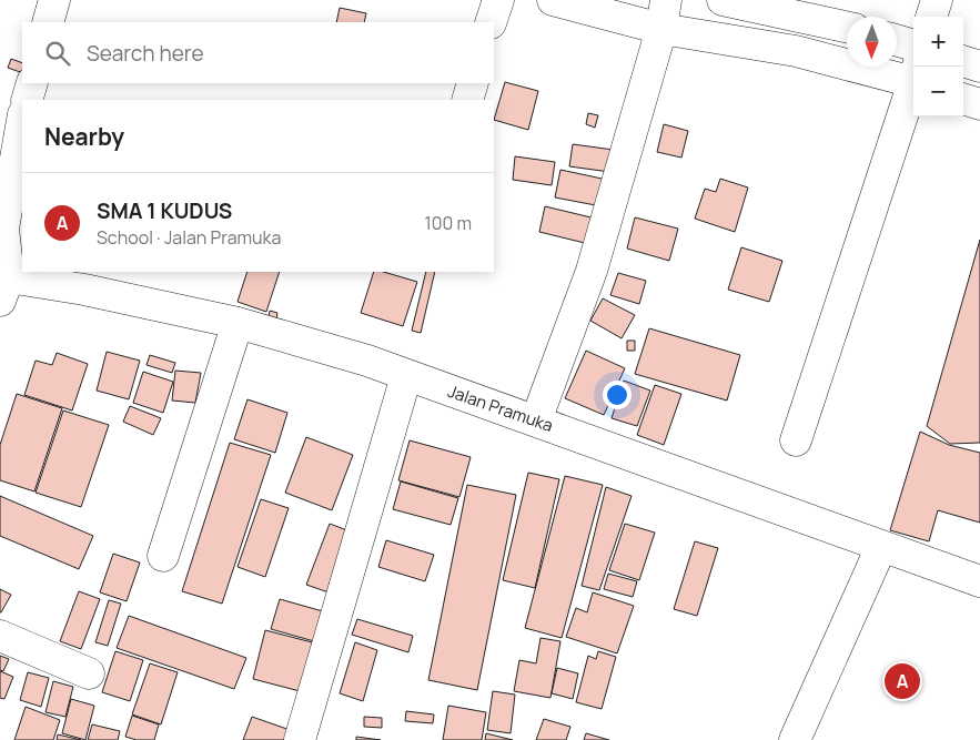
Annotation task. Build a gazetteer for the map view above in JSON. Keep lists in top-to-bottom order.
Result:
{
  "streets": {
    "street": ["Jalan Pramuka"]
  },
  "north": "bottom",
  "page": {
    "map_buttons": ["+", "−"],
    "search": "Search here",
    "heading": "Nearby",
    "list": [
      {
        "mark": "A",
        "name": "SMA 1 KUDUS",
        "note": "School · Jalan Pramuka",
        "value": "100 m"
      }
    ],
    "pins": "A"
  }
}
